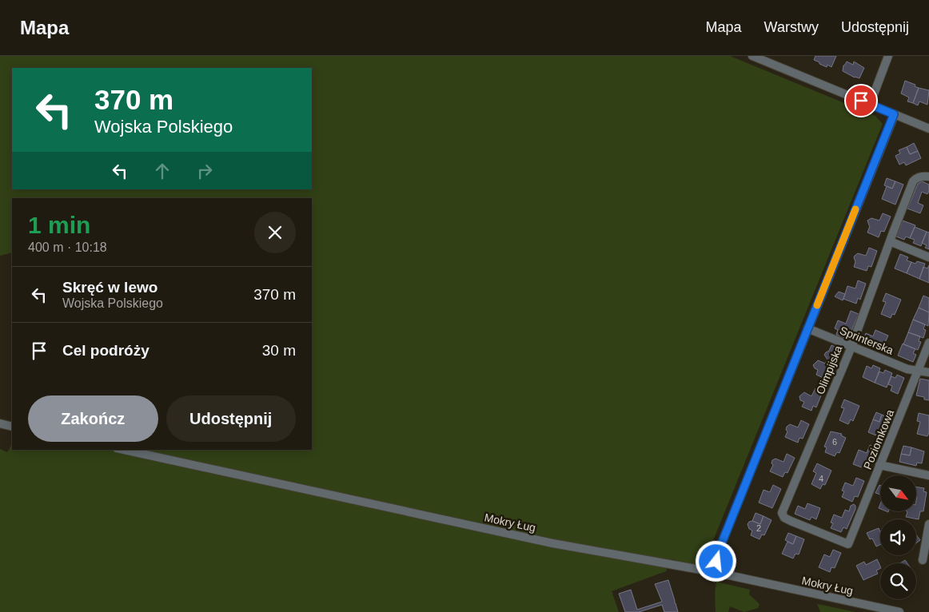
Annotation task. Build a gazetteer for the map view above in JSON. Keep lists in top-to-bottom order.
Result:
{
  "streets": {
    "street": [
      "Sprinterska",
      "Olimpijska",
      "Poziomkowa",
      "Mokry Ług"
    ]
  },
  "crossings": [
    ["Sprinterska", "Olimpijska"],
    ["Sprinterska", "Poziomkowa"],
    ["Olimpijska", "Poziomkowa"]
  ],
  "house_numbers": ["6", "4", "2"],
  "north": "bottom right",
  "page": {
    "header": "Mapa",
    "nav": ["Mapa", "Warstwy", "Udostępnij"],
    "turn": ["370 m", "Wojska Polskiego"],
    "heading": ["1 min", "400 m · 10:18"],
    "list": [
      {
        "name": "Skręć w lewo",
        "note": "Wojska Polskiego",
        "value": "370 m"
      },
      {
        "name": "Cel podróży",
        "value": "30 m"
      }
    ],
    "buttons": ["Zakończ", "Udostępnij"]
  }
}
